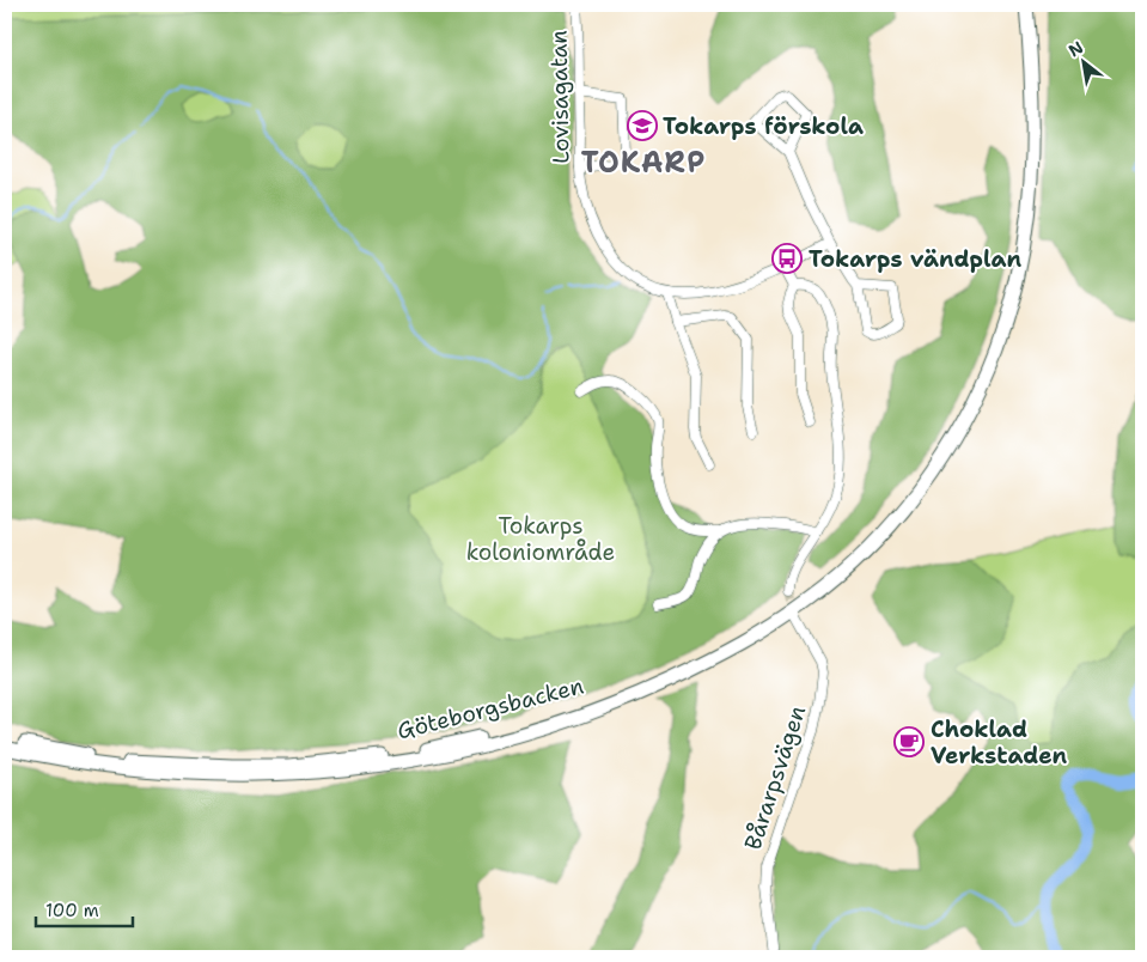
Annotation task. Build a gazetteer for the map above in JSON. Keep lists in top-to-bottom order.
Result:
{
  "streets": {
    "highway": ["Göteborgsbacken"],
    "street": ["Lovisagatan", "Bårarpsvägen"]
  },
  "districts": ["TOKARP"],
  "parks": ["Tokarps koloniområde"],
  "places": {
    "school or university": ["Tokarps förskola"],
    "bus stop": ["Tokarps vändplan"],
    "cafe": ["Choklad Verkstaden"]
  },
  "scale_bar": "100 m",
  "north": "top left"
}
